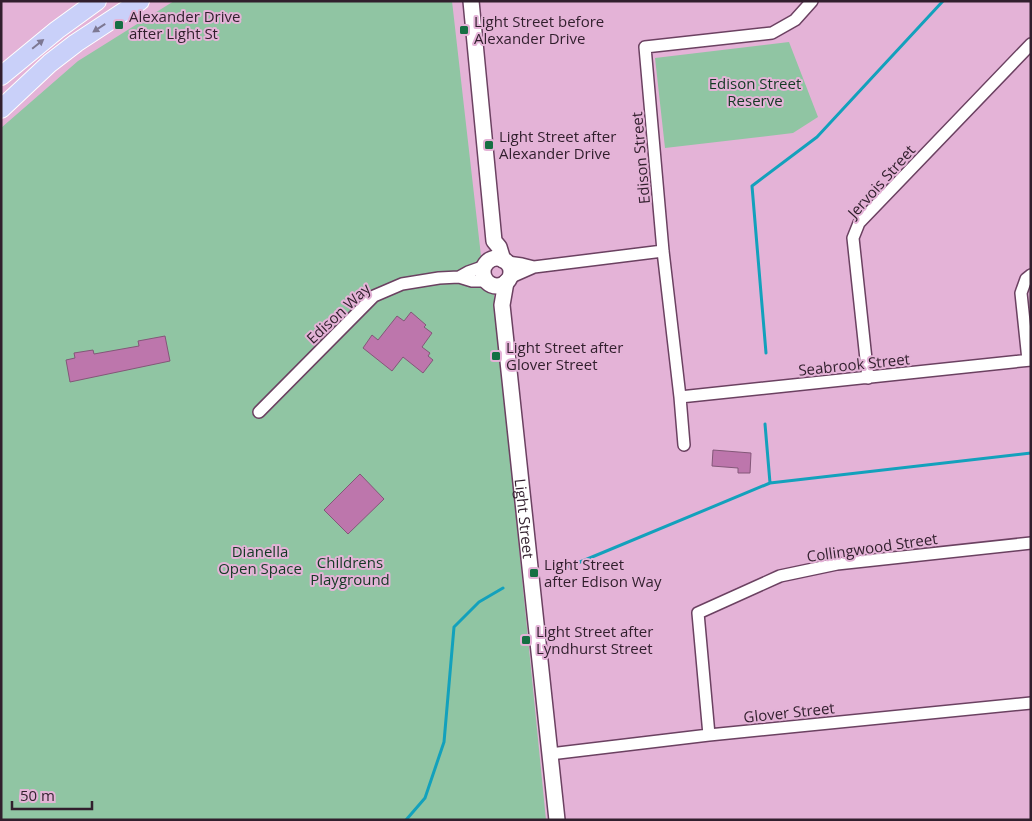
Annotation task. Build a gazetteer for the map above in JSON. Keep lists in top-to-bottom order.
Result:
{
  "streets": {
    "street": [
      "Edison Street",
      "Jervois Street",
      "Edison Way",
      "Seabrook Street",
      "Light Street",
      "Collingwood Street",
      "Glover Street"
    ]
  },
  "crossings": [
    ["Edison Street", "Edison Way"],
    ["Edison Street", "Seabrook Street"],
    ["Jervois Street", "Seabrook Street"],
    ["Edison Way", "Light Street"],
    ["Light Street", "Glover Street"],
    ["Collingwood Street", "Glover Street"]
  ],
  "parks": ["Edison Street Reserve", "Dianella Open Space", "Childrens Playground"],
  "places": {
    "transit": [
      "Alexander Drive after Light St",
      "Light Street before Alexander Drive",
      "Light Street after Alexander Drive",
      "Light Street after Glover Street",
      "Light Street after Edison Way",
      "Light Street after Lyndhurst Street"
    ]
  },
  "scale_bar": "50 m"
}
